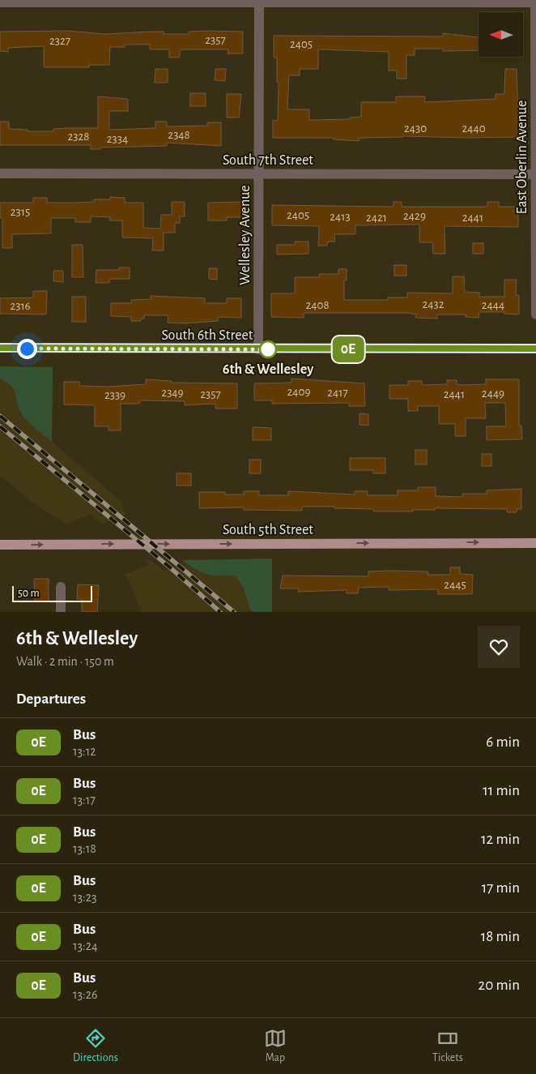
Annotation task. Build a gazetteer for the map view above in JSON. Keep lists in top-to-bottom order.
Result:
{
  "streets": {
    "main road": ["South 6th Street", "South 5th Street"],
    "street": ["East Oberlin Avenue", "South 7th Street", "Wellesley Avenue"]
  },
  "crossings": [
    ["East Oberlin Avenue", "South 7th Street"],
    ["South 7th Street", "Wellesley Avenue"],
    ["Wellesley Avenue", "South 6th Street"]
  ],
  "one_way": ["South 5th Street"],
  "places": ["6th & Wellesley"],
  "lines": ["bus line 0E"],
  "house_numbers": [
    "2357",
    "2327",
    "2405",
    "2430",
    "2440",
    "2348",
    "2328",
    "2334",
    "2315",
    "2405",
    "2429",
    "2413",
    "2421",
    "2441",
    "2432",
    "2408",
    "2444",
    "2316",
    "2409",
    "2349",
    "2417",
    "2449",
    "2357",
    "2441",
    "2339",
    "2445"
  ],
  "scale_bar": "50 m",
  "north": "left",
  "page": {
    "on_map": "0E",
    "scale": "50 m",
    "heading": [
      ["6th & Wellesley", "Walk · 2 min · 150 m"],
      "Departures"
    ],
    "list": [
      {
        "mark": "0E",
        "name": "Bus",
        "note": "13:12",
        "value": "6 min"
      },
      {
        "mark": "0E",
        "name": "Bus",
        "note": "13:17",
        "value": "11 min"
      },
      {
        "mark": "0E",
        "name": "Bus",
        "note": "13:18",
        "value": "12 min"
      },
      {
        "mark": "0E",
        "name": "Bus",
        "note": "13:23",
        "value": "17 min"
      },
      {
        "mark": "0E",
        "name": "Bus",
        "note": "13:24",
        "value": "18 min"
      },
      {
        "mark": "0E",
        "name": "Bus",
        "note": "13:26",
        "value": "20 min"
      }
    ],
    "tabs": ["Directions", "Map", "Tickets"]
  }
}
